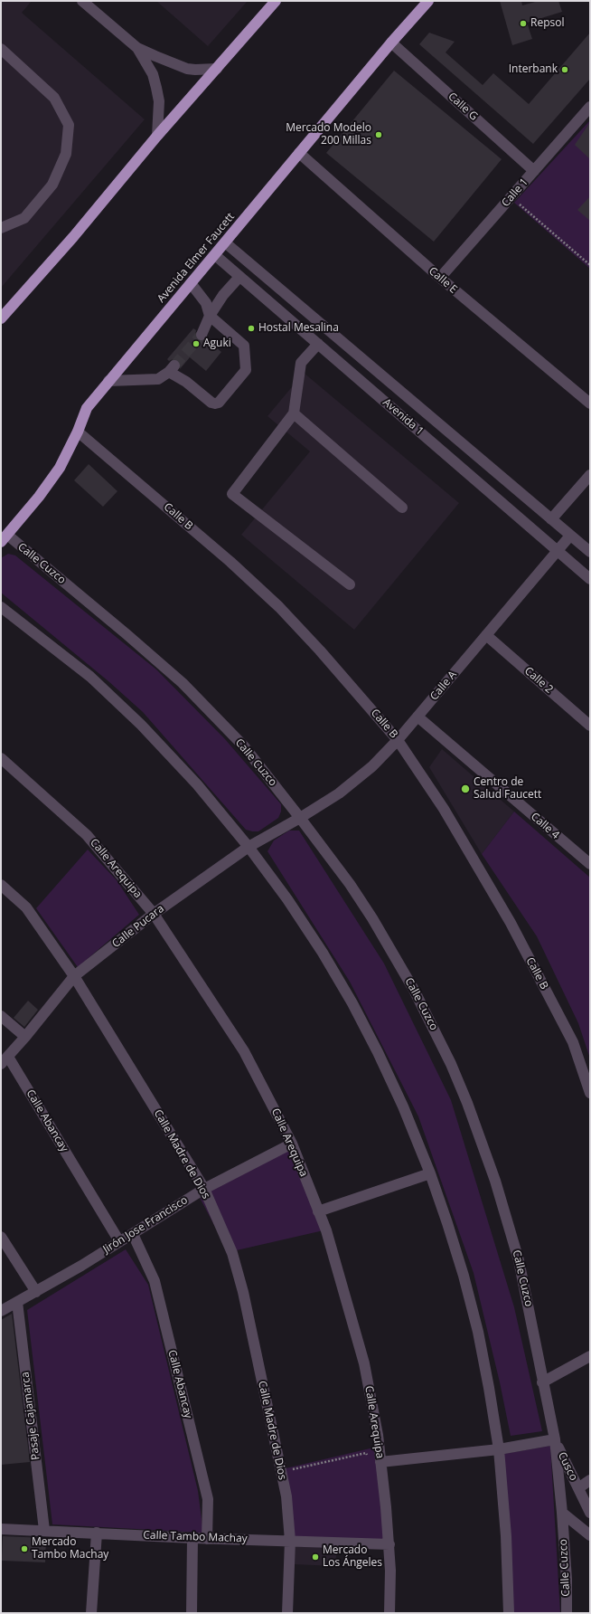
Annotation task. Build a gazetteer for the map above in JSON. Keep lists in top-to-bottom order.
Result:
{
  "streets": {
    "highway": ["Avenida Elmer Faucett"],
    "street": [
      "Calle G",
      "Calle 1",
      "Calle E",
      "Avenida 1",
      "Calle B",
      "Calle Cuzco",
      "Calle 2",
      "Calle A",
      "Calle 4",
      "Calle Arequipa",
      "Calle Pucara",
      "Calle Abancay",
      "Calle Madre de Dios",
      "Jirón Jose Francisco",
      "Pasaje Cajamarca",
      "Cusco",
      "Calle Tambo Machay"
    ]
  },
  "crossings": [
    ["Calle G", "Calle 1"],
    ["Calle G", "Avenida Elmer Faucett"],
    ["Calle 1", "Calle E"],
    ["Avenida Elmer Faucett", "Calle E"],
    ["Avenida Elmer Faucett", "Avenida 1"],
    ["Avenida Elmer Faucett", "Calle B"],
    ["Avenida Elmer Faucett", "Calle Cuzco"],
    ["Avenida 1", "Calle A"],
    ["Calle B", "Calle A"],
    ["Calle Cuzco", "Calle A"],
    ["Calle Cuzco", "Calle Pucara"],
    ["Calle Cuzco", "Cusco"],
    ["Calle 2", "Calle A"],
    ["Calle A", "Calle 4"],
    ["Calle A", "Calle Pucara"],
    ["Calle Arequipa", "Calle Pucara"],
    ["Calle Arequipa", "Jirón Jose Francisco"],
    ["Calle Arequipa", "Calle Tambo Machay"],
    ["Calle Pucara", "Calle Abancay"],
    ["Calle Pucara", "Calle Madre de Dios"],
    ["Calle Abancay", "Jirón Jose Francisco"],
    ["Calle Abancay", "Calle Tambo Machay"],
    ["Calle Madre de Dios", "Jirón Jose Francisco"],
    ["Calle Madre de Dios", "Calle Tambo Machay"],
    ["Jirón Jose Francisco", "Pasaje Cajamarca"],
    ["Pasaje Cajamarca", "Calle Tambo Machay"]
  ],
  "places": [
    "Repsol",
    "Interbank",
    "Mercado Modelo 200 Millas",
    "Hostal Mesalina",
    "Aguki",
    "Centro de Salud Faucett",
    "Mercado Tambo Machay",
    "Mercado Los Ángeles"
  ]
}
